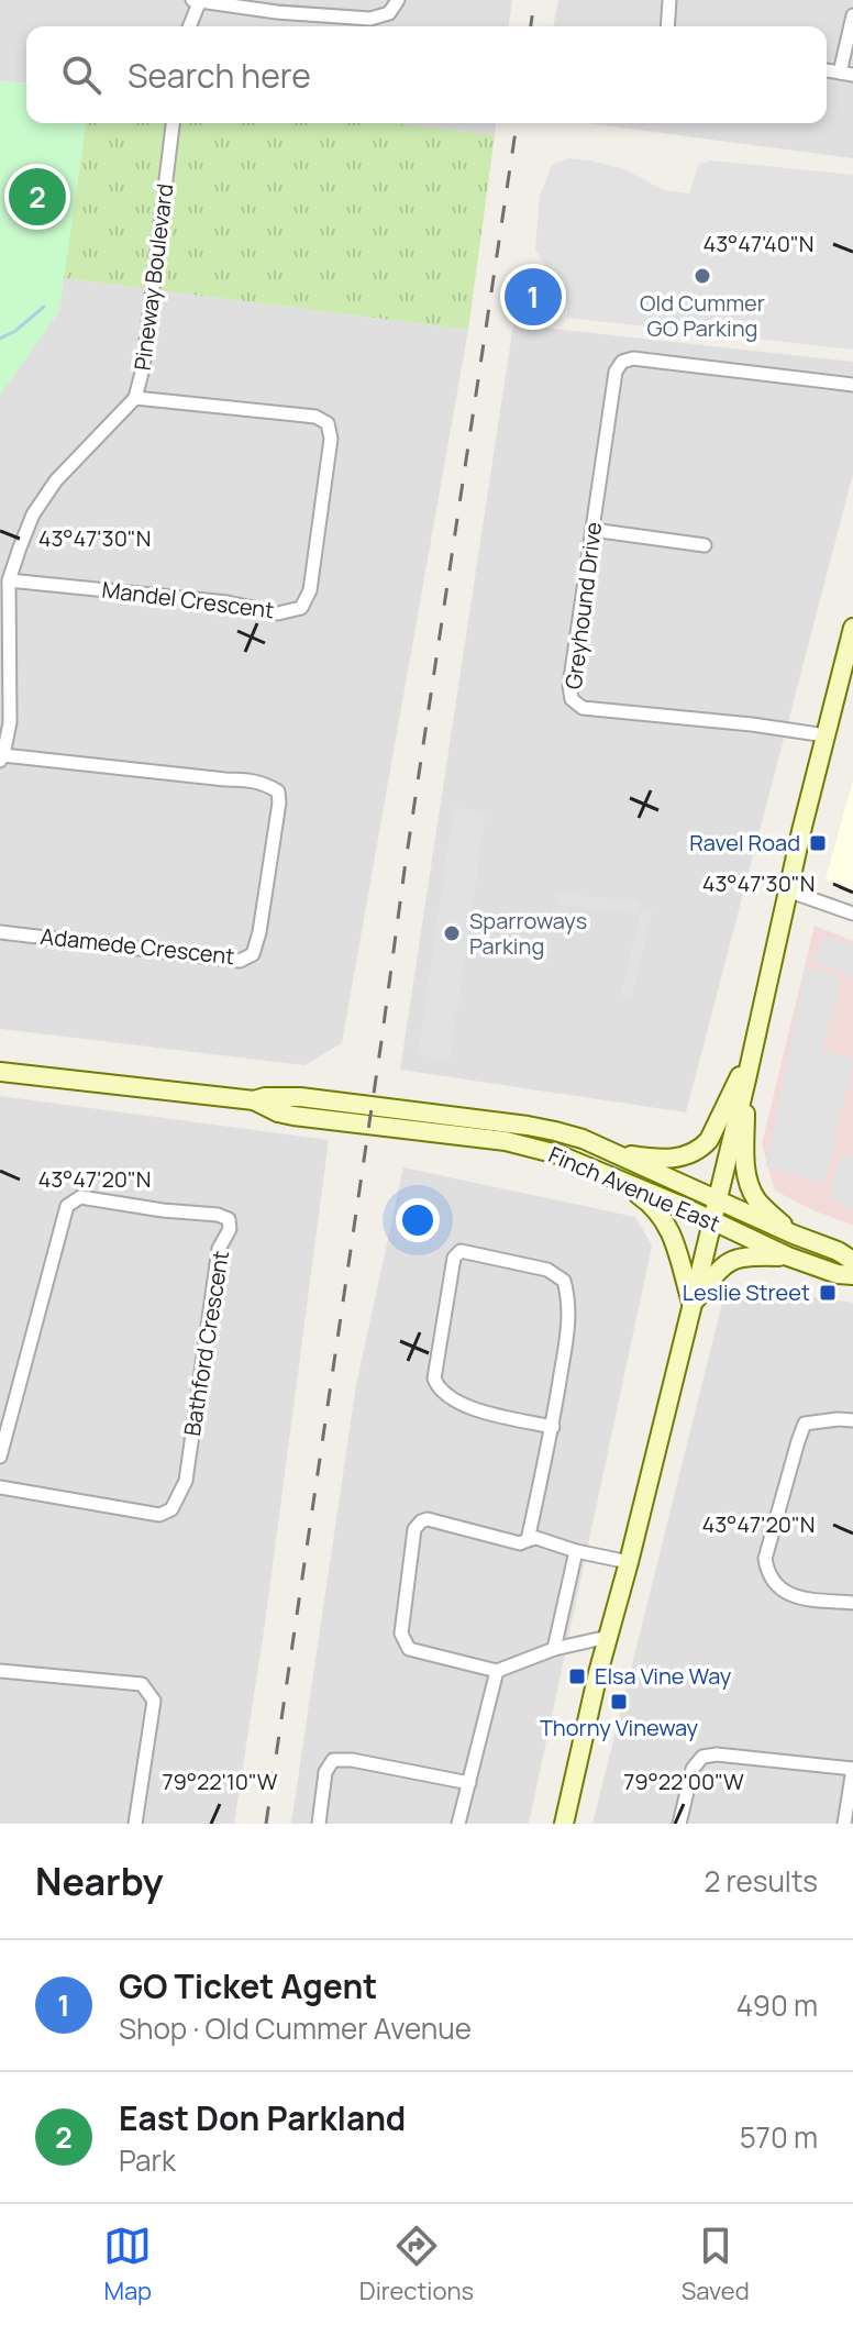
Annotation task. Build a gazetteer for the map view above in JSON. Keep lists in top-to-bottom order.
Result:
{
  "streets": {
    "main road": ["Finch Avenue East"],
    "street": [
      "Pineway Boulevard",
      "Mandel Crescent",
      "Greyhound Drive",
      "Adamede Crescent",
      "Bathford Crescent"
    ]
  },
  "crossings": [
    ["Pineway Boulevard", "Mandel Crescent"],
    ["Pineway Boulevard", "Adamede Crescent"]
  ],
  "places": {
    "other": ["Old Cummer GO Parking", "Sparroways Parking"],
    "transit": [
      "Ravel Road",
      "Leslie Street",
      "Elsa Vine Way",
      "Thorny Vineway"
    ]
  },
  "page": {
    "search": "Search here",
    "pins": ["2", "1"],
    "heading": ["Nearby", "2 results"],
    "list": [
      {
        "mark": "1",
        "name": "GO Ticket Agent",
        "note": "Shop · Old Cummer Avenue",
        "value": "490 m"
      },
      {
        "mark": "2",
        "name": "East Don Parkland",
        "note": "Park",
        "value": "570 m"
      }
    ],
    "nav": ["Map", "Directions", "Saved"]
  },
  "coordinates": [
    "43°47'40\"N",
    "43°47'30\"N",
    "43°47'20\"N",
    "79°22'10\"W",
    "79°22'00\"W"
  ]
}
